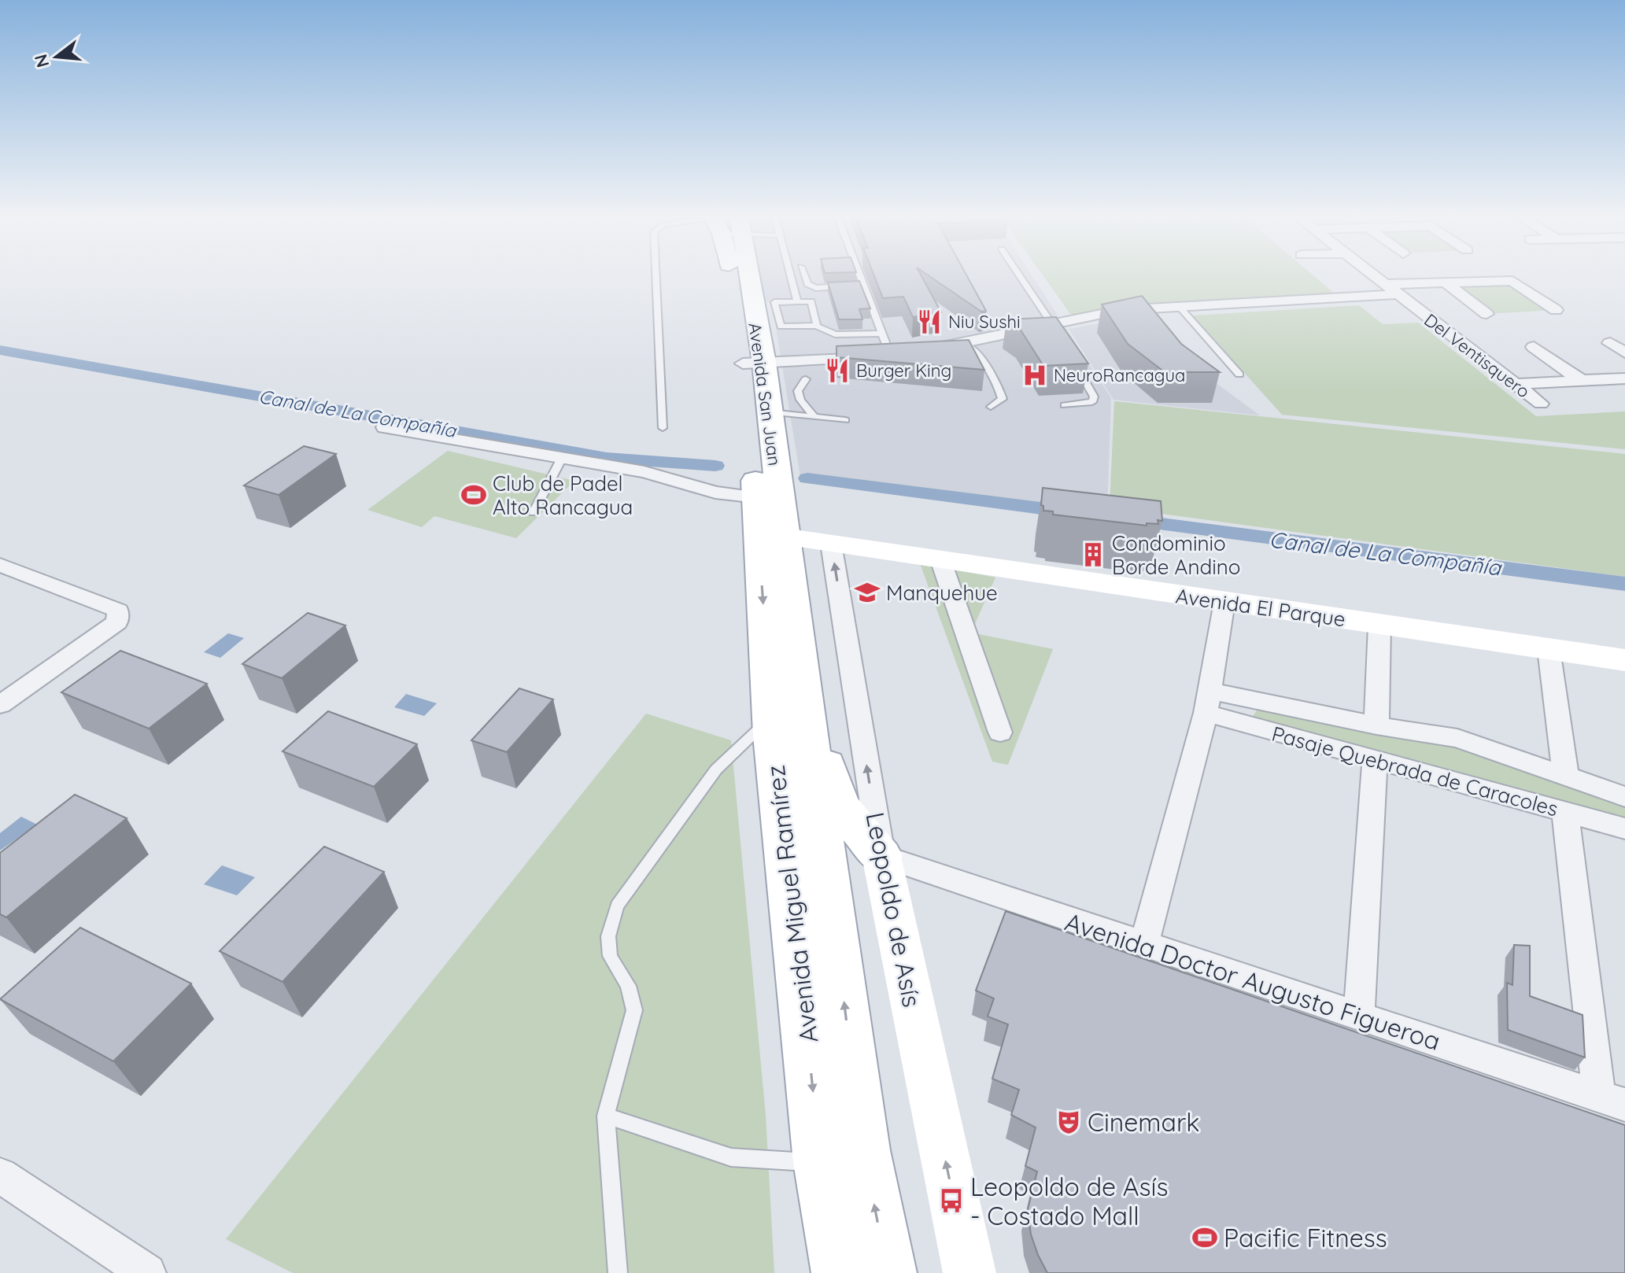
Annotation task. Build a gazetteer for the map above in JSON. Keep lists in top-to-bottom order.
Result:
{
  "streets": {
    "main road": ["Avenida San Juan", "Avenida Miguel Ramírez"],
    "street": [
      "Del Ventisquero",
      "Avenida El Parque",
      "Pasaje Quebrada de Caracoles",
      "Leopoldo de Asís",
      "Avenida Doctor Augusto Figueroa"
    ]
  },
  "crossings": [
    ["Avenida San Juan", "Avenida El Parque"],
    ["Avenida San Juan", "Avenida Miguel Ramírez"],
    ["Avenida El Parque", "Avenida Miguel Ramírez"],
    ["Avenida El Parque", "Leopoldo de Asís"],
    ["Leopoldo de Asís", "Avenida Doctor Augusto Figueroa"]
  ],
  "water": ["Canal de La Compañía"],
  "places": {
    "restaurant": ["Niu Sushi", "Burger King"],
    "hospital": ["NeuroRancagua"],
    "sports": ["Club de Padel Alto Rancagua", "Pacific Fitness"],
    "building": ["Condominio Borde Andino"],
    "school or university": ["Manquehue"],
    "theatre": ["Cinemark"],
    "bus stop": ["Leopoldo de Asís - Costado Mall"]
  },
  "north": "left"
}
